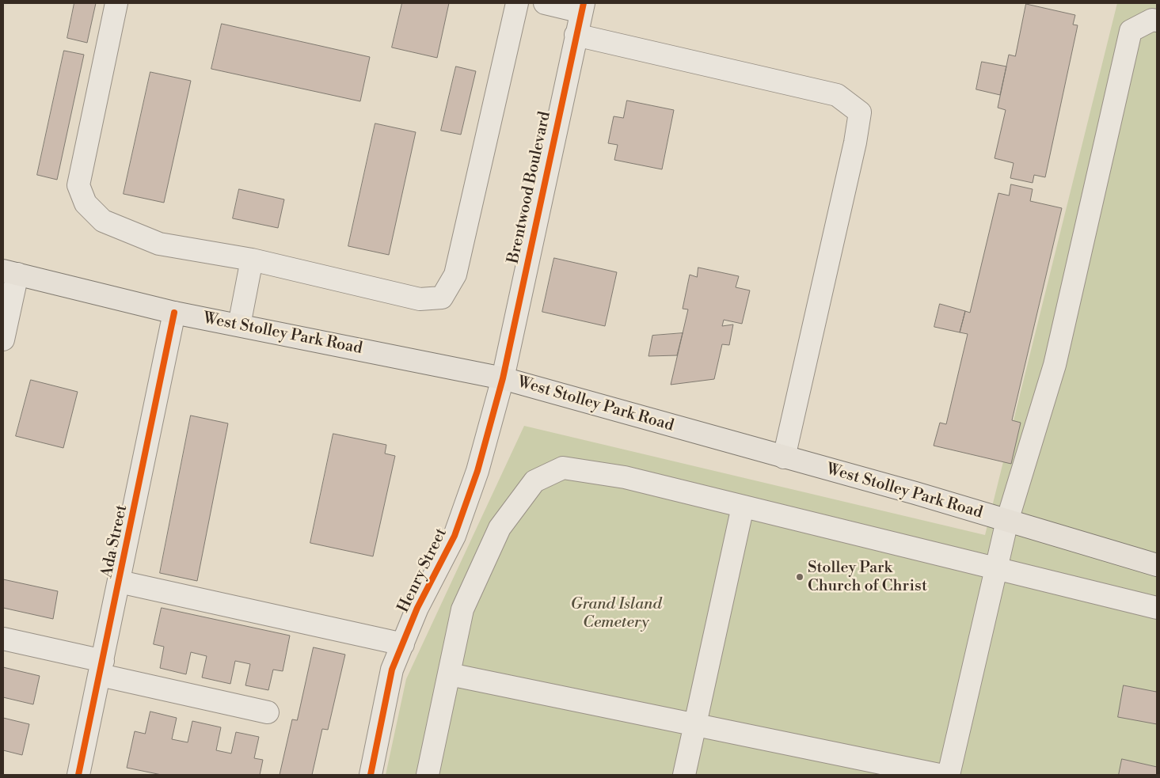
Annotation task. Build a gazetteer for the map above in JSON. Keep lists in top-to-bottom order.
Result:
{
  "streets": {
    "main road": ["West Stolley Park Road"],
    "street": ["Brentwood Boulevard", "Ada Street", "Henry Street"]
  },
  "crossings": [
    ["Brentwood Boulevard", "West Stolley Park Road"],
    ["Brentwood Boulevard", "Henry Street"],
    ["West Stolley Park Road", "Ada Street"],
    ["West Stolley Park Road", "Henry Street"]
  ],
  "parks": ["Grand Island Cemetery"],
  "places": ["Stolley Park Church of Christ"]
}
